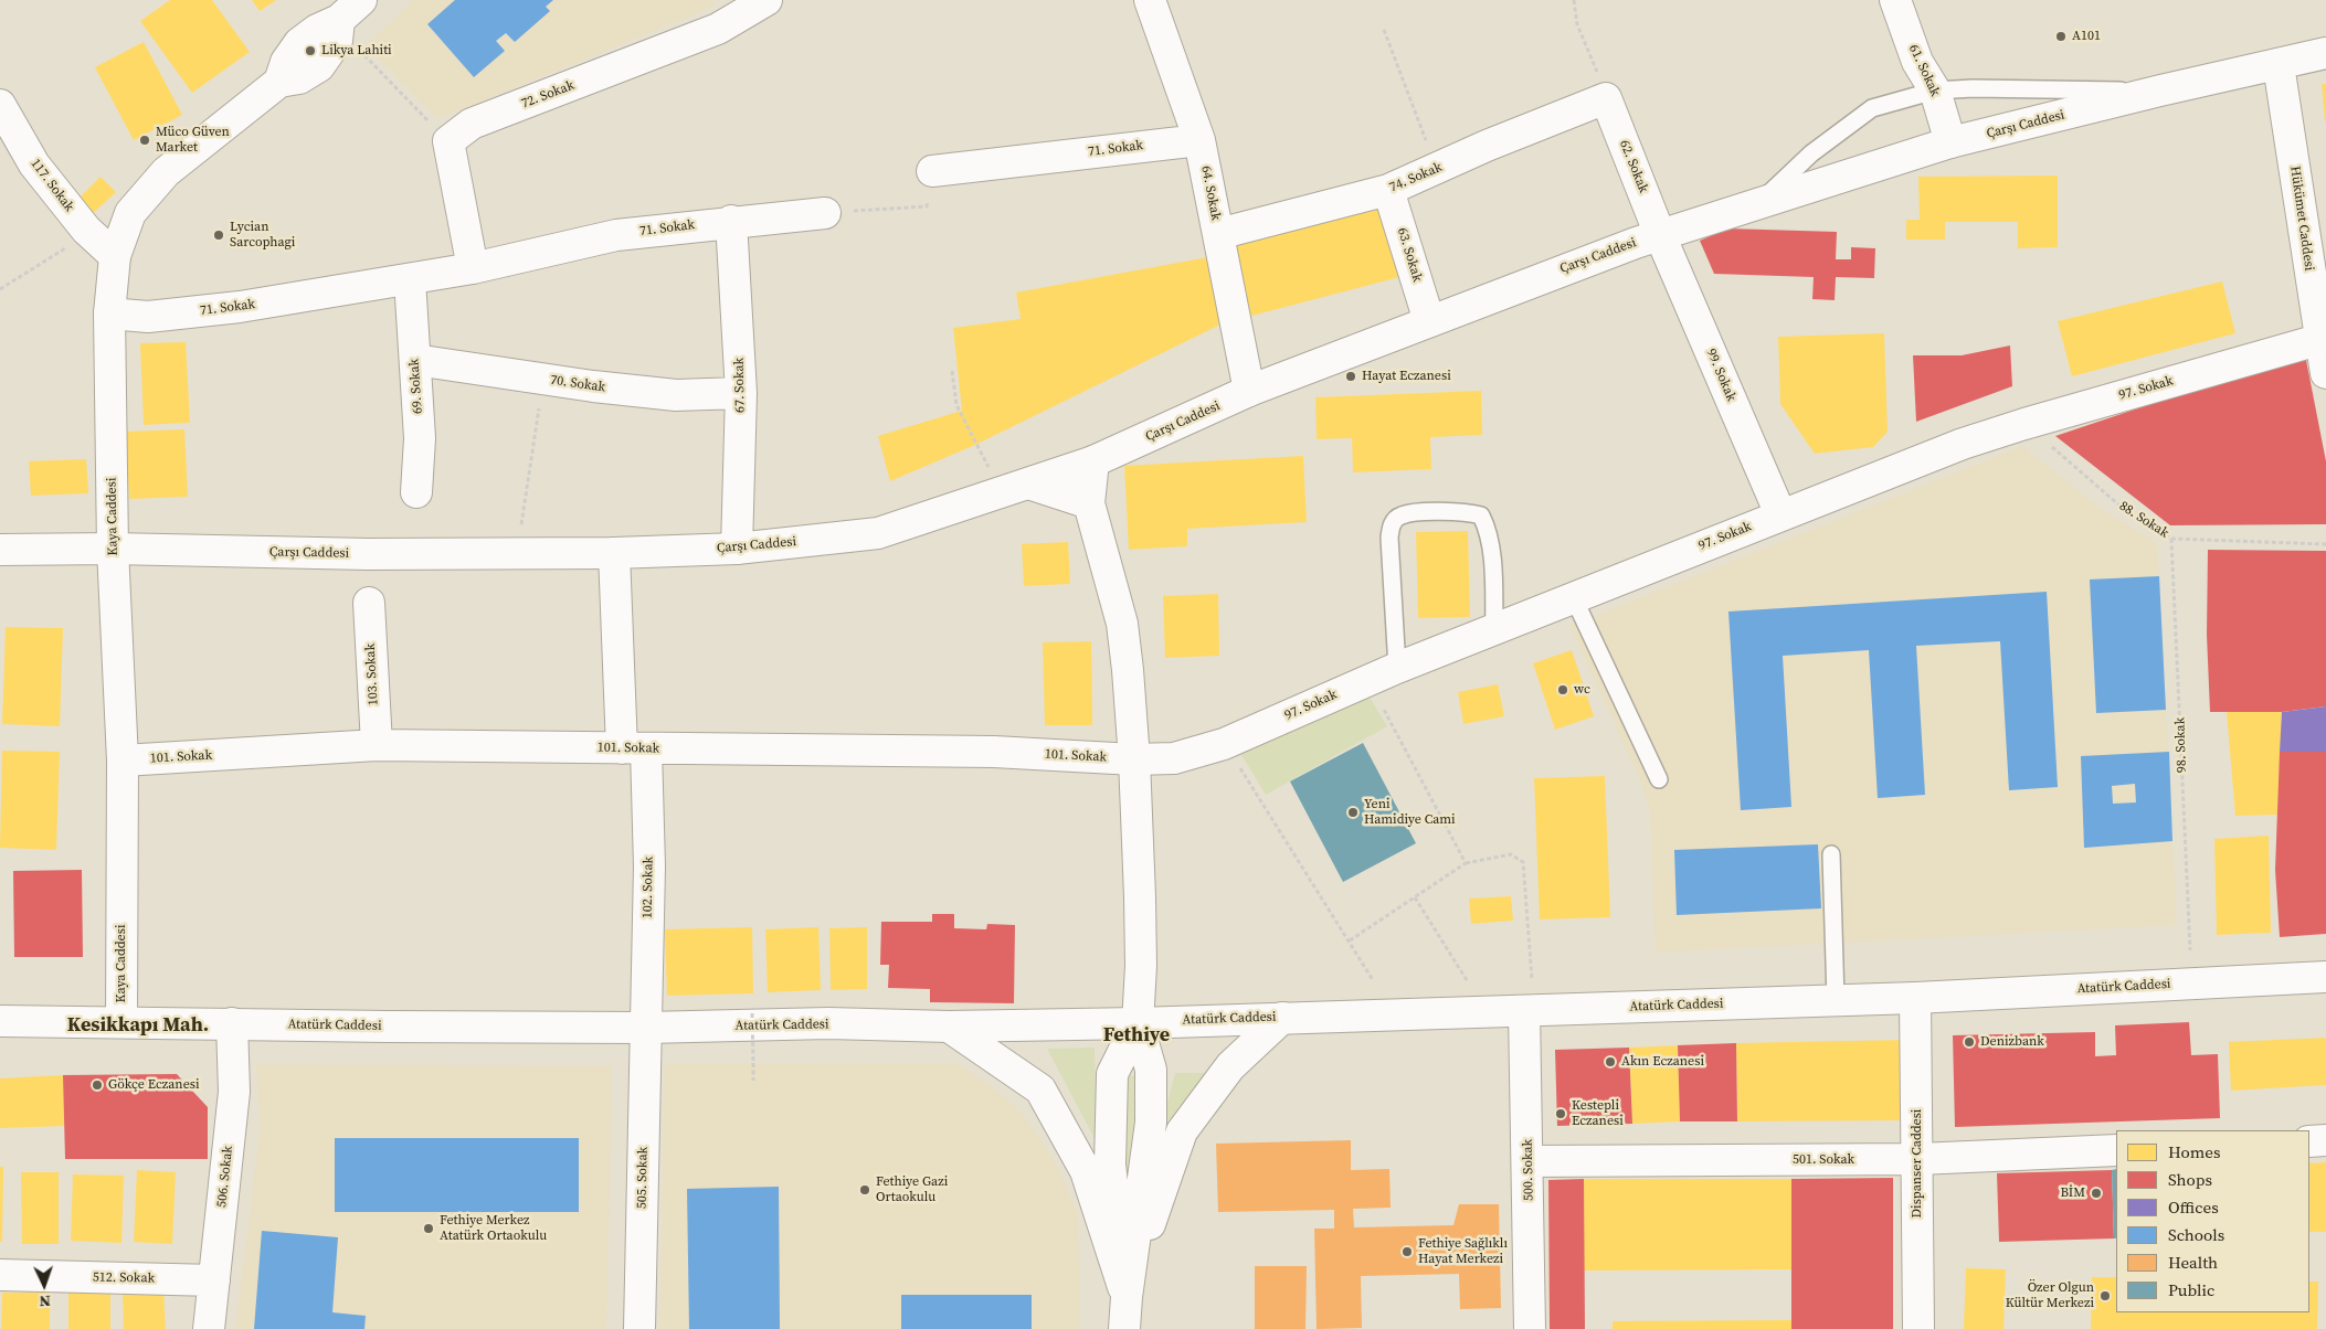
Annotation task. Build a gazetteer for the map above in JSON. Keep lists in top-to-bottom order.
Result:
{
  "streets": {
    "street": [
      "61. Sokak",
      "72. Sokak",
      "Çarşı Caddesi",
      "71. Sokak",
      "62. Sokak",
      "74. Sokak",
      "117. Sokak",
      "64. Sokak",
      "Hükümet Caddesi",
      "63. Sokak",
      "99. Sokak",
      "70. Sokak",
      "67. Sokak",
      "69. Sokak",
      "97. Sokak",
      "Kaya Caddesi",
      "103. Sokak",
      "101. Sokak",
      "102. Sokak",
      "Atatürk Caddesi",
      "501. Sokak",
      "Dispanser Caddesi",
      "500. Sokak",
      "506. Sokak",
      "505. Sokak",
      "512. Sokak"
    ],
    "path": ["88. Sokak", "98. Sokak"]
  },
  "crossings": [
    ["61. Sokak", "Çarşı Caddesi"],
    ["Çarşı Caddesi", "62. Sokak"],
    ["Çarşı Caddesi", "64. Sokak"],
    ["Çarşı Caddesi", "Hükümet Caddesi"],
    ["Çarşı Caddesi", "63. Sokak"],
    ["Çarşı Caddesi", "99. Sokak"],
    ["Çarşı Caddesi", "67. Sokak"],
    ["Çarşı Caddesi", "Kaya Caddesi"],
    ["Çarşı Caddesi", "102. Sokak"],
    ["71. Sokak", "64. Sokak"],
    ["71. Sokak", "67. Sokak"],
    ["71. Sokak", "69. Sokak"],
    ["71. Sokak", "Kaya Caddesi"],
    ["62. Sokak", "74. Sokak"],
    ["62. Sokak", "99. Sokak"],
    ["74. Sokak", "64. Sokak"],
    ["74. Sokak", "63. Sokak"],
    ["117. Sokak", "Kaya Caddesi"],
    ["Hükümet Caddesi", "97. Sokak"],
    ["99. Sokak", "97. Sokak"],
    ["70. Sokak", "67. Sokak"],
    ["70. Sokak", "69. Sokak"],
    ["97. Sokak", "88. Sokak"],
    ["97. Sokak", "101. Sokak"],
    ["Kaya Caddesi", "101. Sokak"],
    ["Kaya Caddesi", "Atatürk Caddesi"],
    ["88. Sokak", "98. Sokak"],
    ["103. Sokak", "101. Sokak"],
    ["101. Sokak", "102. Sokak"],
    ["102. Sokak", "Atatürk Caddesi"],
    ["102. Sokak", "505. Sokak"],
    ["Atatürk Caddesi", "Dispanser Caddesi"],
    ["Atatürk Caddesi", "500. Sokak"],
    ["Atatürk Caddesi", "506. Sokak"],
    ["Atatürk Caddesi", "505. Sokak"],
    ["501. Sokak", "Dispanser Caddesi"],
    ["501. Sokak", "500. Sokak"],
    ["506. Sokak", "512. Sokak"]
  ],
  "districts": ["Kesikkapı Mah.", "Fethiye"],
  "places": [
    "A101",
    "Likya Lahiti",
    "Müco Güven Market",
    "Lycian Sarcophagi",
    "Hayat Eczanesi",
    "wc",
    "Yeni Hamidiye Cami",
    "Denizbank",
    "Akın Eczanesi",
    "Gökçe Eczanesi",
    "Kestepli Eczanesi",
    "Fethiye Gazi Ortaokulu",
    "BİM",
    "Fethiye Merkez Atatürk Ortaokulu",
    "Fethiye Sağlıklı Hayat Merkezi",
    "Özer Olgun Kültür Merkezi"
  ],
  "legend": [
    "Homes",
    "Shops",
    "Offices",
    "Schools",
    "Health",
    "Public"
  ],
  "north": "bottom"
}
